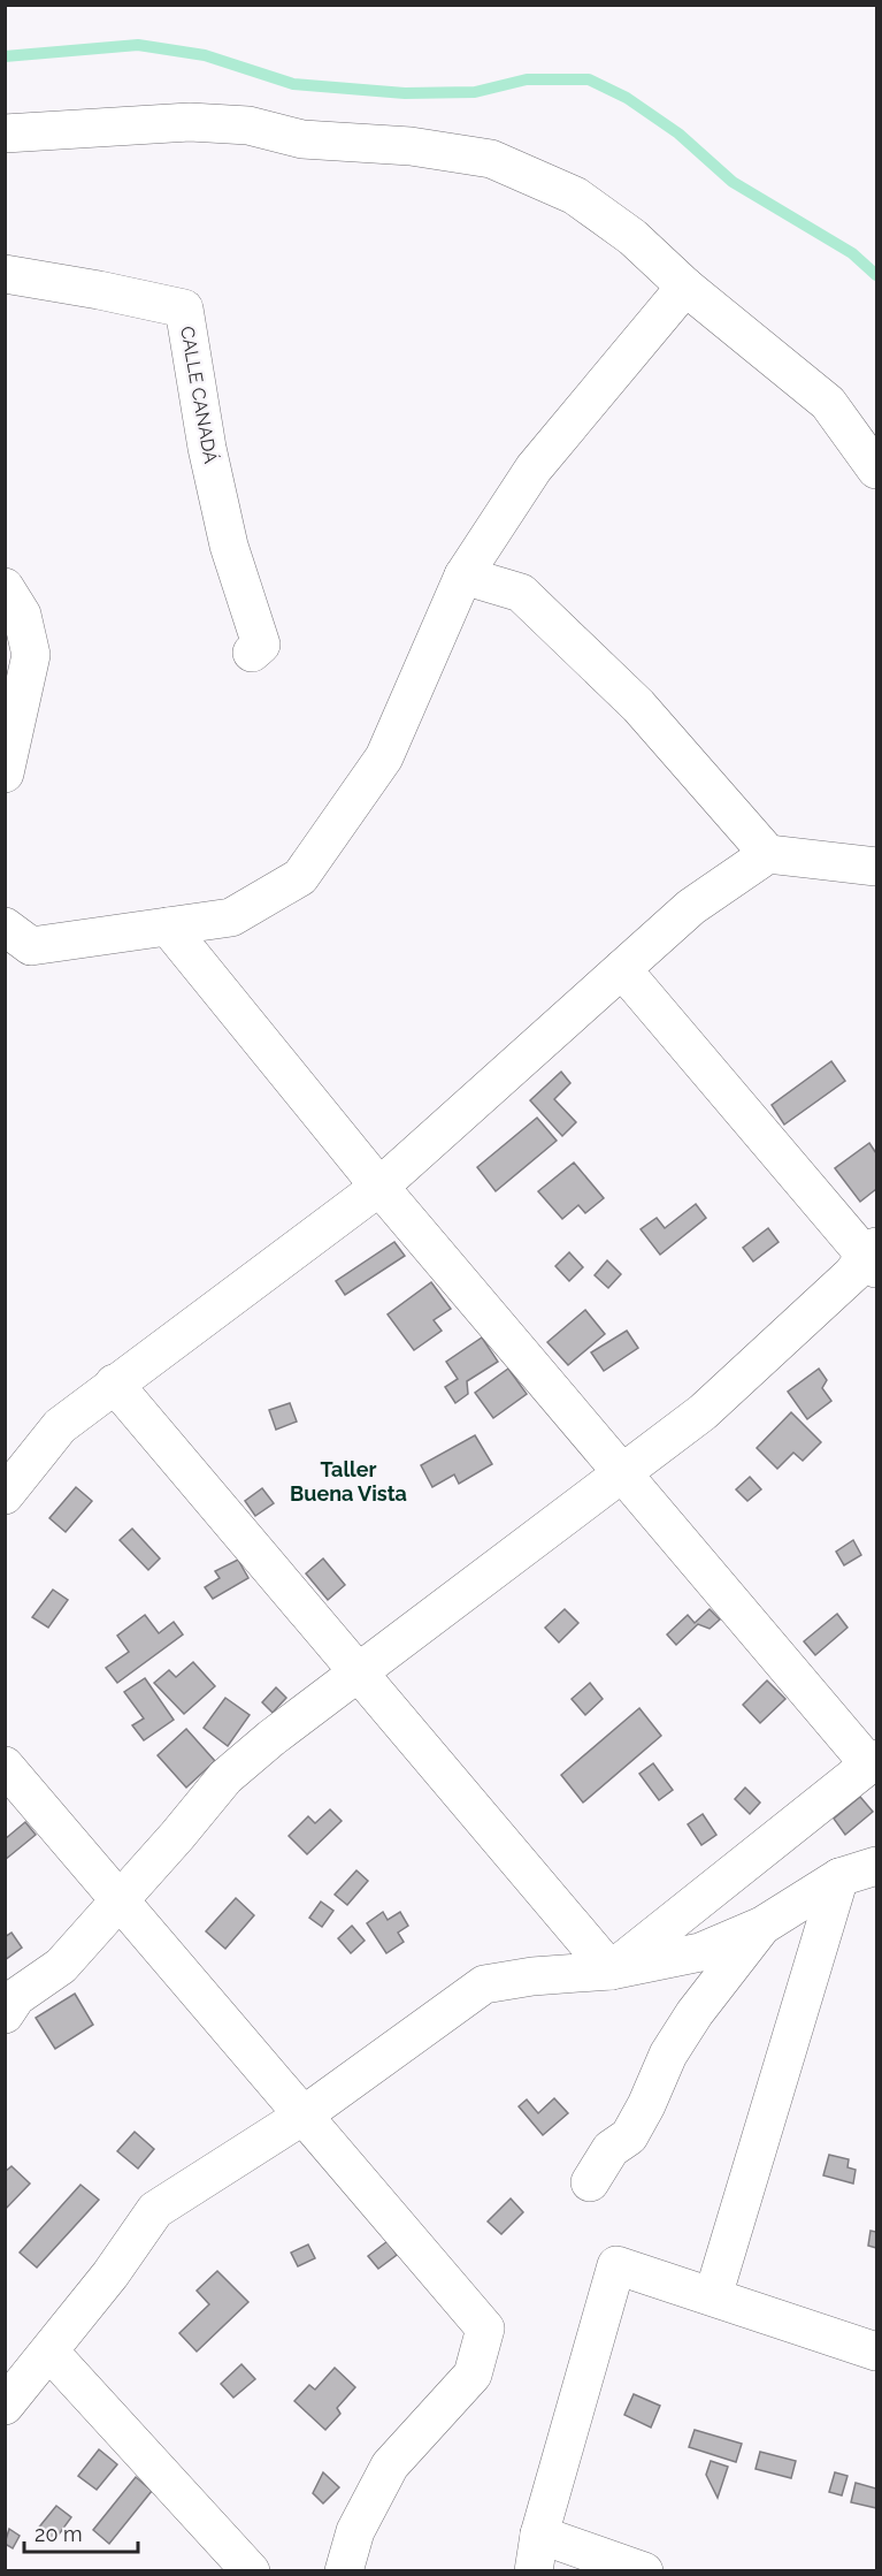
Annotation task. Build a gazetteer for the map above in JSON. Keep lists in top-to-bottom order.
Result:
{
  "streets": {
    "street": ["CALLE CANADÁ"]
  },
  "districts": ["Taller Buena Vista"],
  "scale_bar": "20 m"
}
